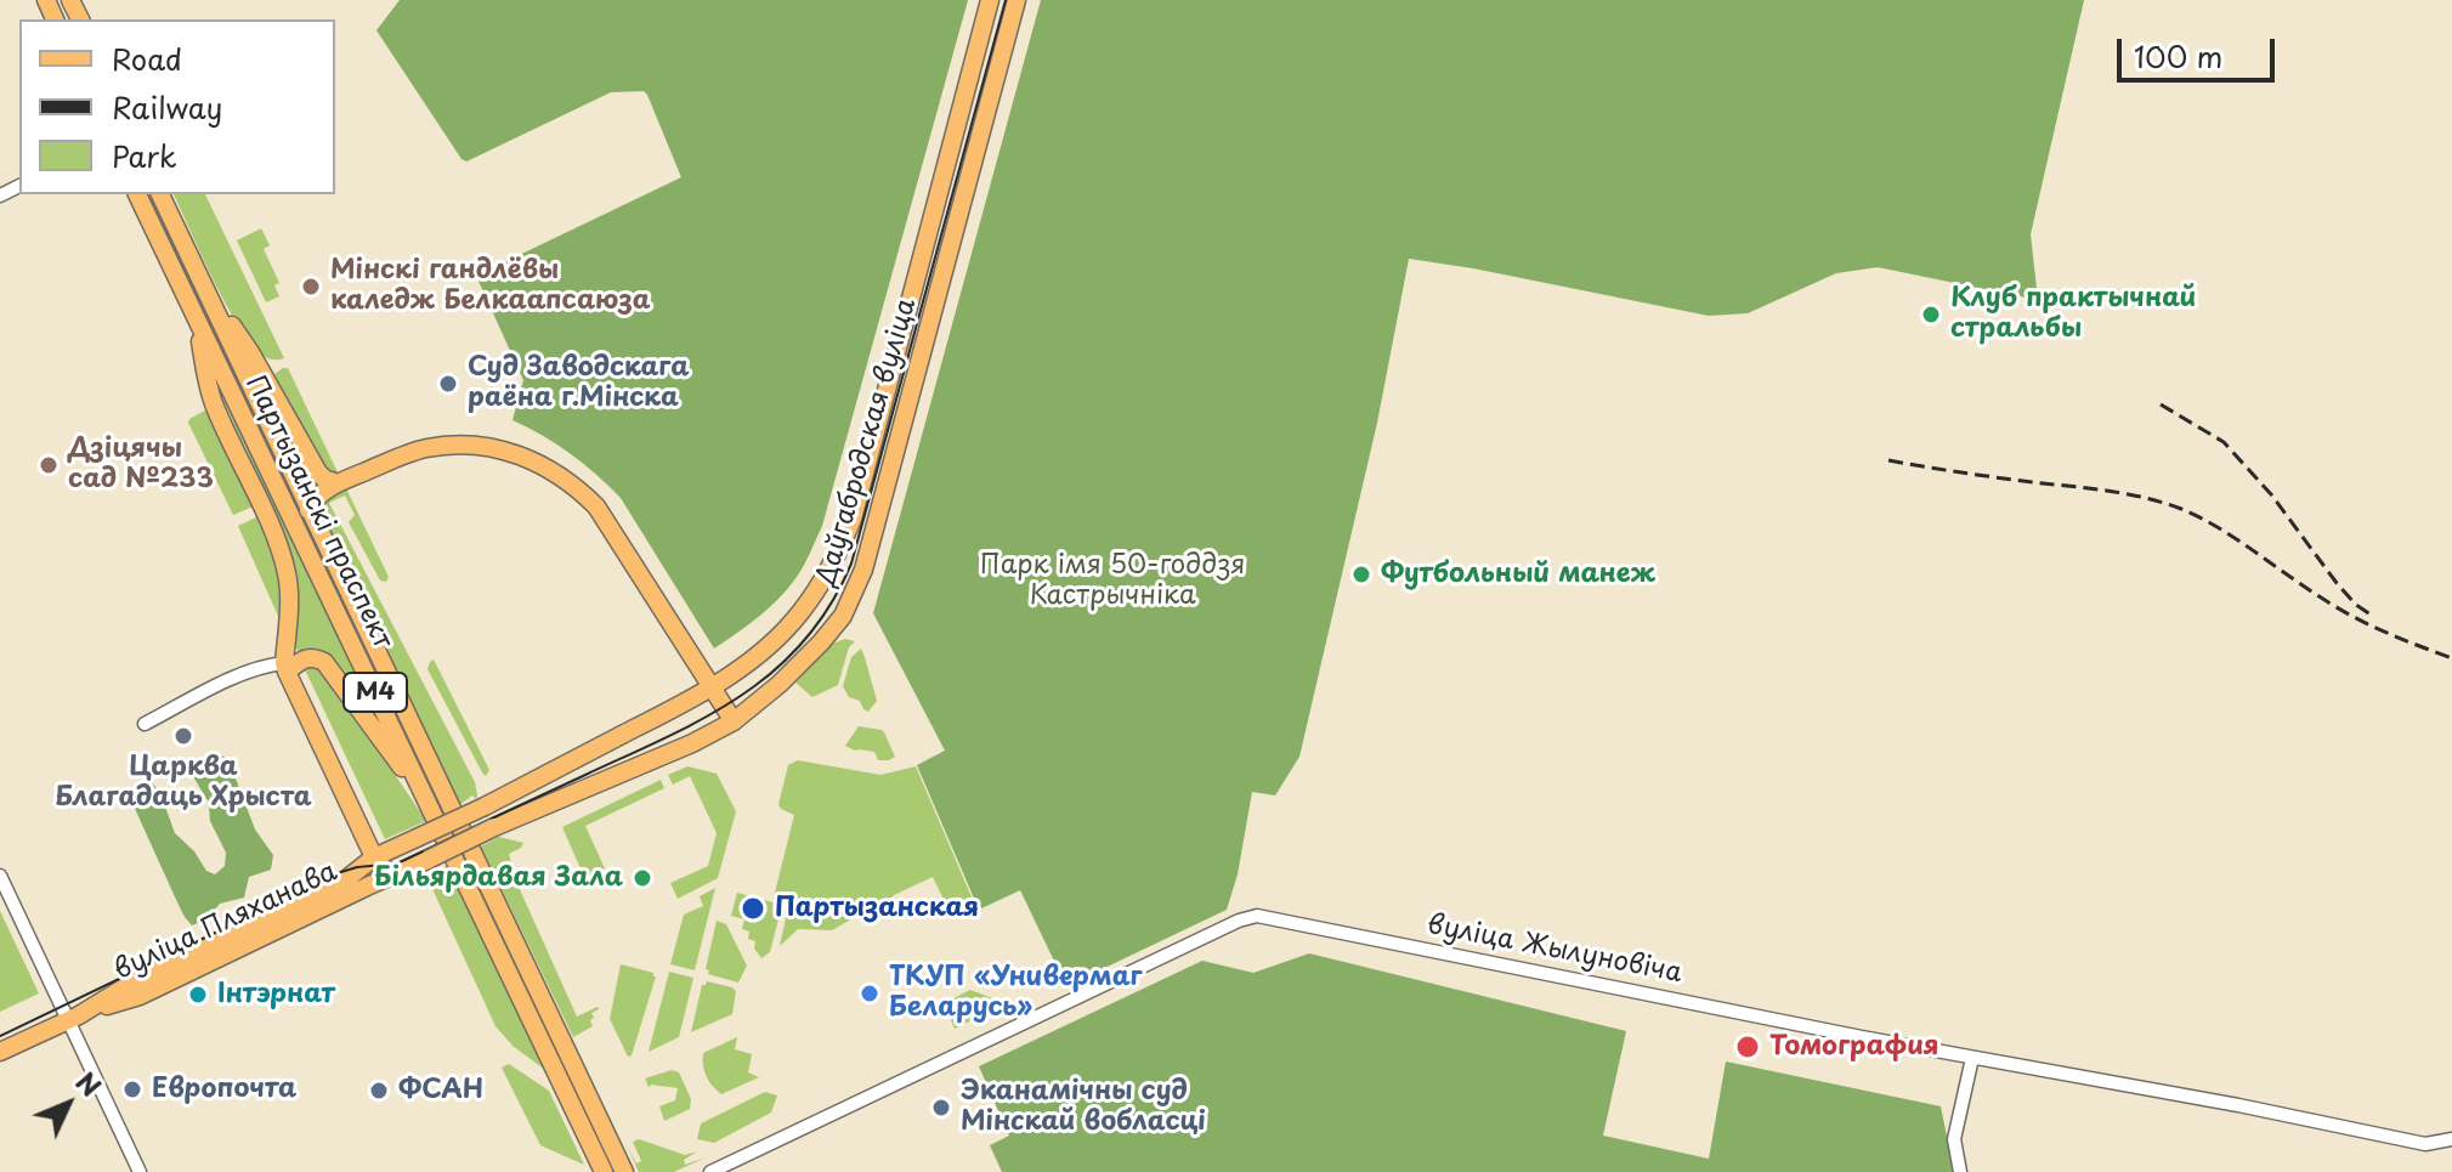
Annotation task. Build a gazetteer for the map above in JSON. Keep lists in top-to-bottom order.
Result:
{
  "streets": {
    "main road": [
      "Даўгабродская вуліца",
      "Партызанскі праспект",
      "М4",
      "вуліца Пляханава"
    ],
    "street": ["вуліца Жылуновіча"]
  },
  "crossings": [
    ["Даўгабродская вуліца", "вуліца Пляханава"]
  ],
  "parks": ["Парк імя 50-годдзя Кастрычніка"],
  "places": [
    "Мінскі гандлёвы каледж Белкаапсаюза",
    "Клуб практычнай стральбы",
    "Суд Заводскага раёна г.Мінска",
    "Дзіцячы сад №233",
    "Футбольный манеж",
    "Царква Благадаць Хрыста",
    "Більярдавая Зала",
    "Партызанская",
    "ТКУП «Универмаг Беларусь»",
    "Інтэрнат",
    "Томография",
    "Европочта",
    "ФСАН",
    "Эканамічны суд Мінскай вобласці"
  ],
  "legend": ["Road", "Railway", "Park"],
  "scale_bar": "100 m",
  "north": "top right"
}
